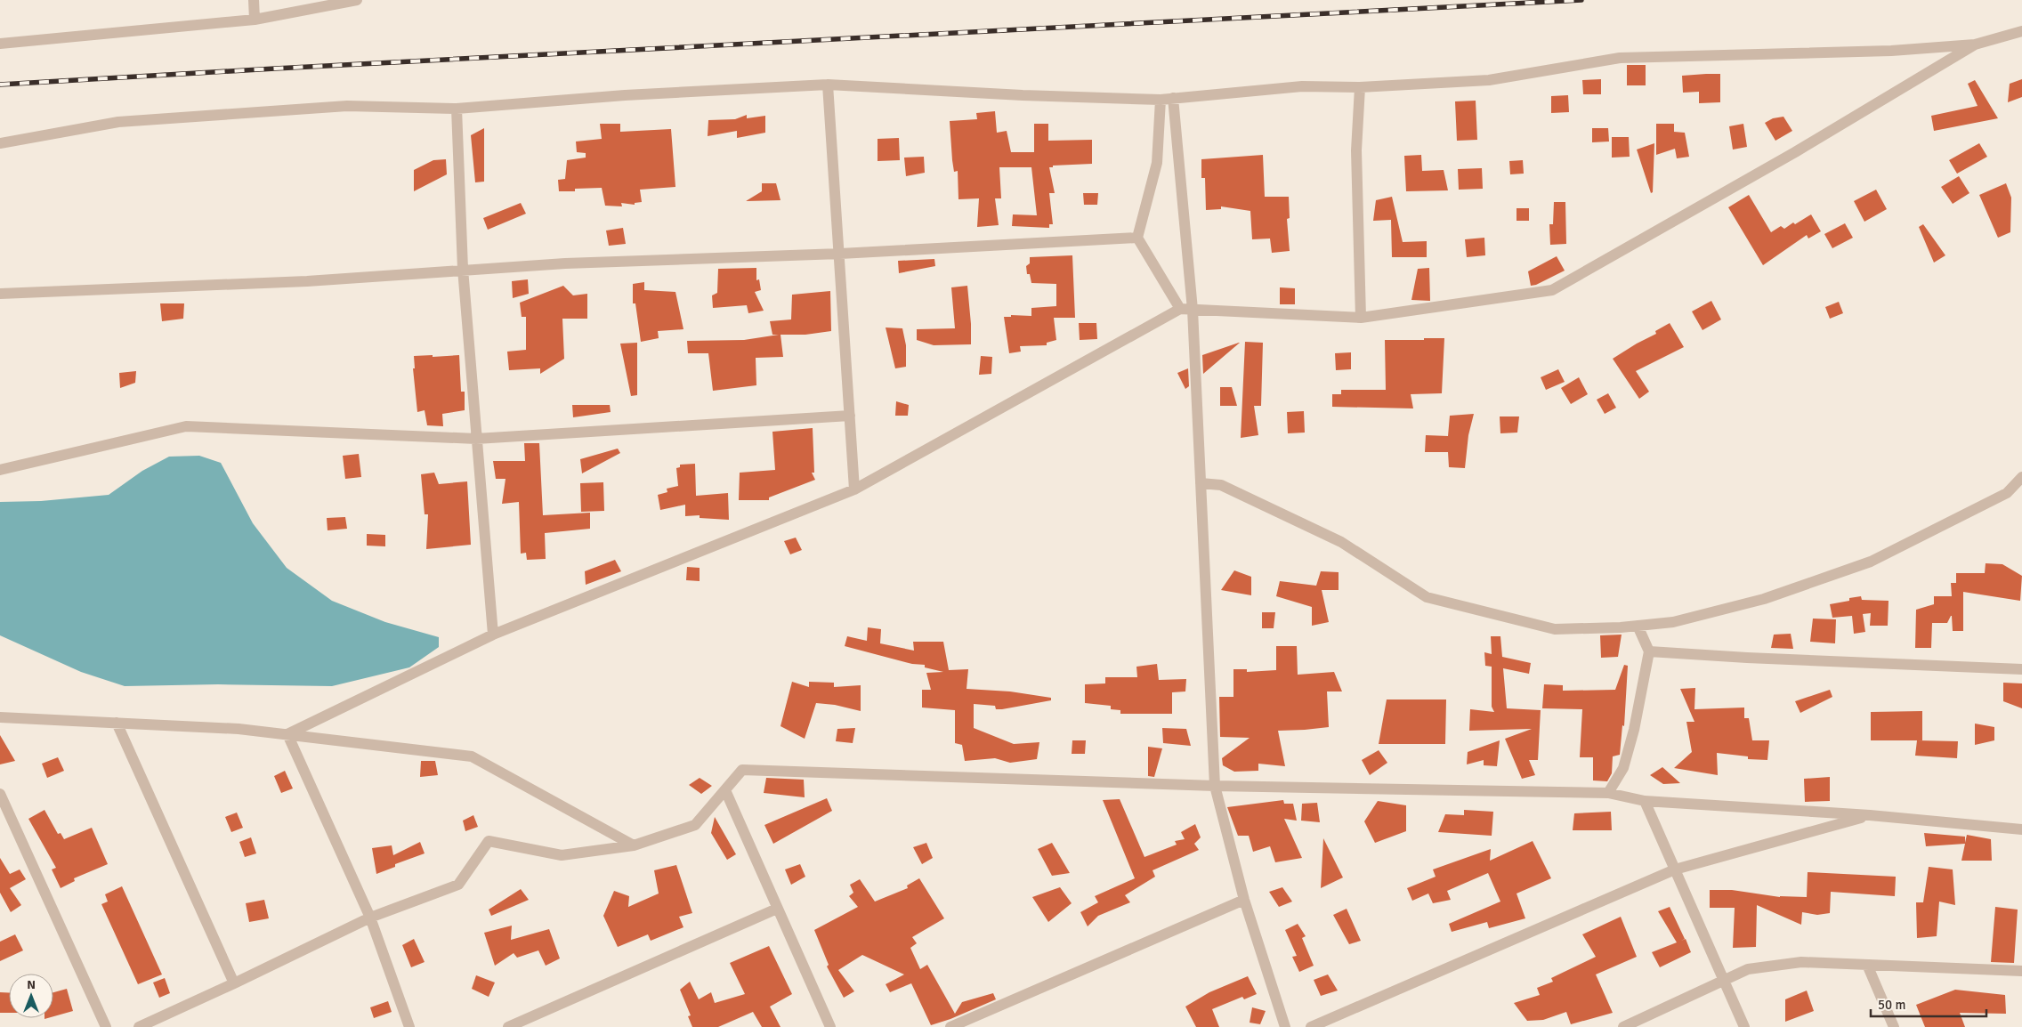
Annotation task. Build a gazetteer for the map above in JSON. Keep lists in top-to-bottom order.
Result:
{
  "scale_bar": "50 m",
  "north": "top"
}
